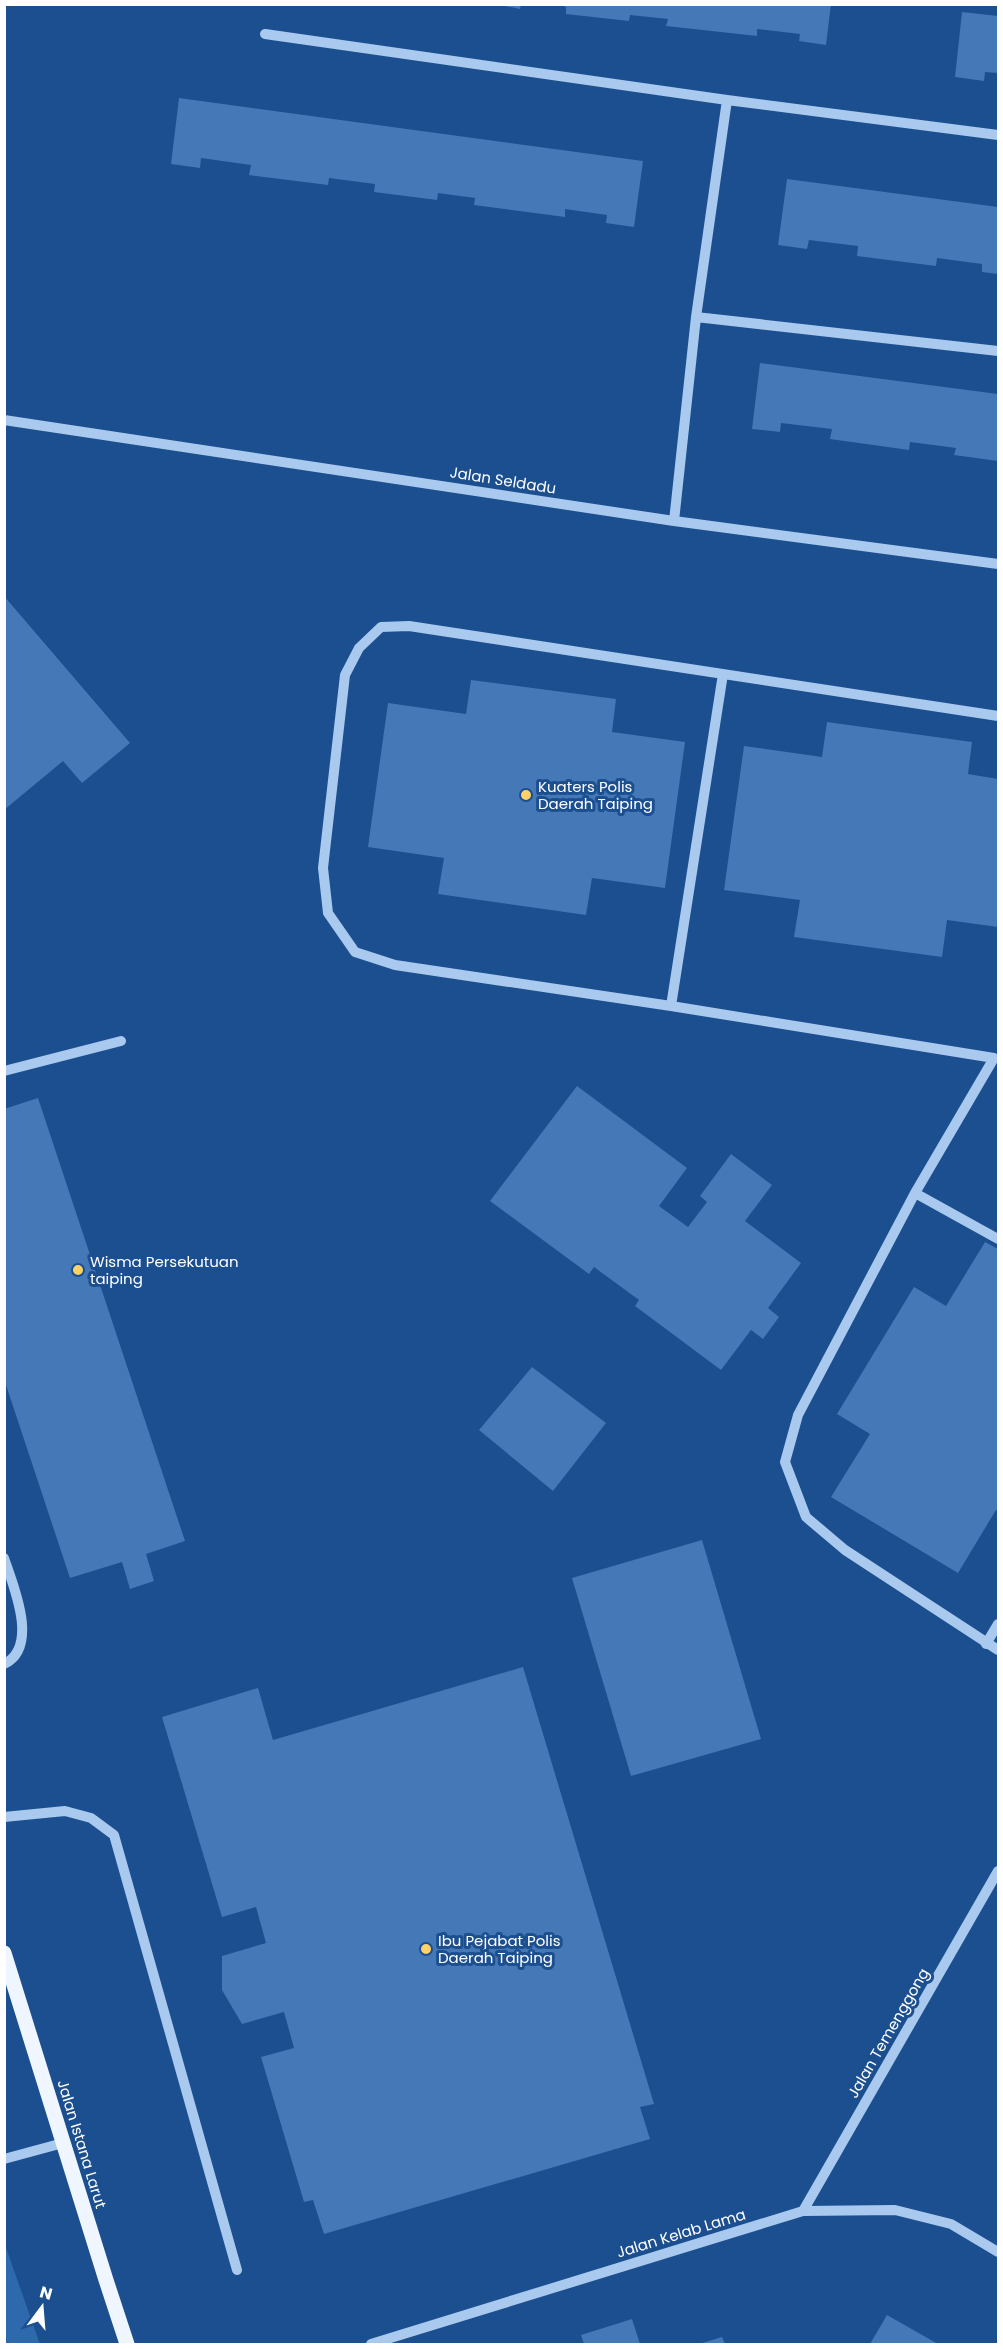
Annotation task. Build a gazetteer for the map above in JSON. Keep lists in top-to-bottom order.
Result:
{
  "streets": {
    "main road": ["Jalan Istana Larut"],
    "street": ["Jalan Seldadu", "Jalan Temenggong", "Jalan Kelab Lama"]
  },
  "crossings": [
    ["Jalan Temenggong", "Jalan Kelab Lama"]
  ],
  "places": ["Kuaters Polis Daerah Taiping", "Wisma Persekutuan taiping", "Ibu Pejabat Polis Daerah Taiping"],
  "north": "top"
}
